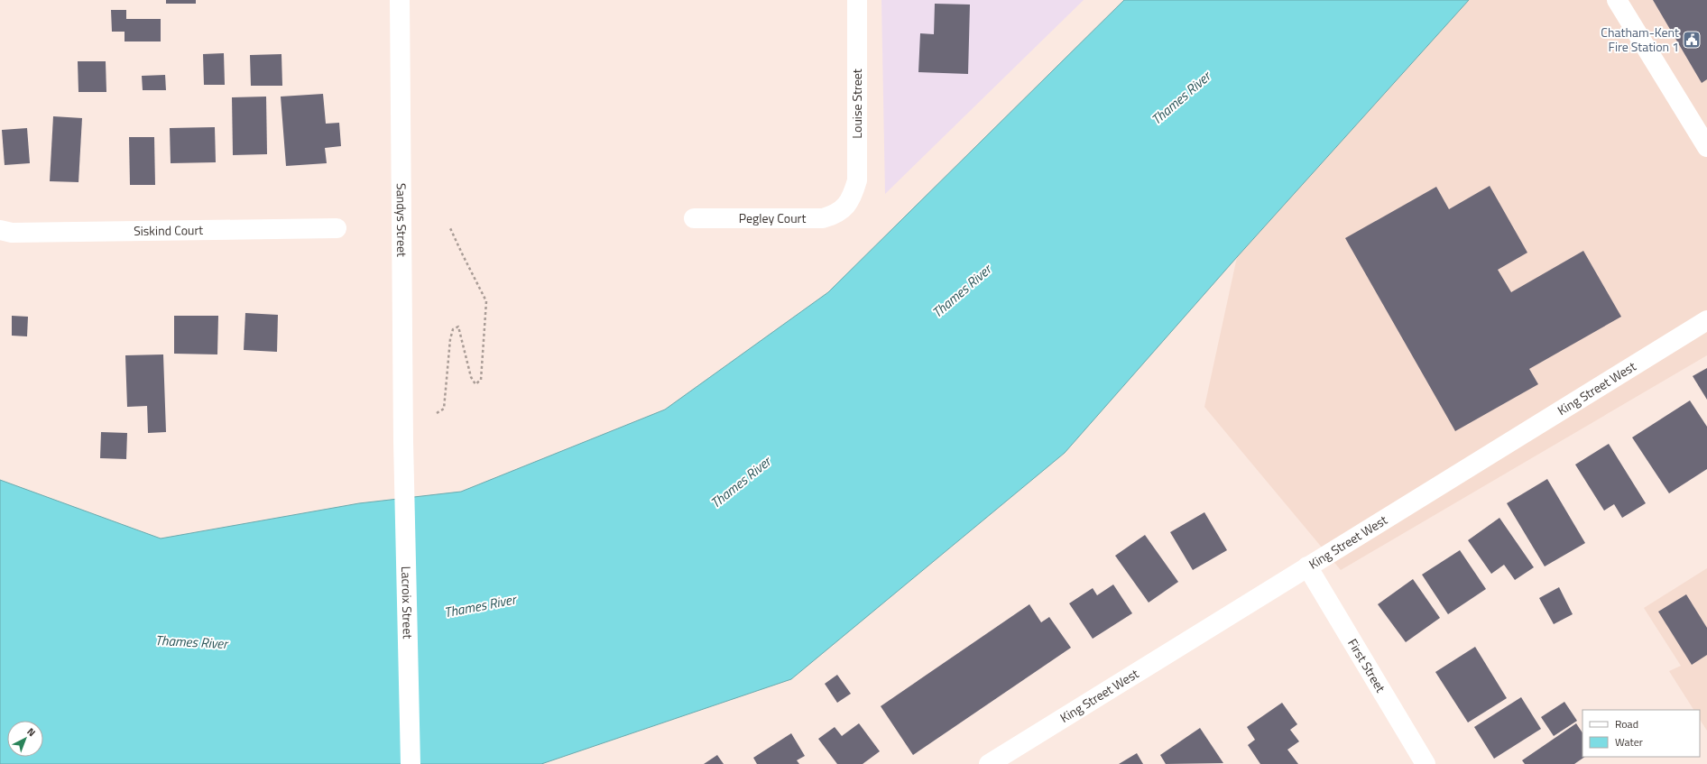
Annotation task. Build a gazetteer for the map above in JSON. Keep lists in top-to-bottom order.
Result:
{
  "streets": {
    "street": [
      "Louise Street",
      "Pegley Court",
      "Sandys Street",
      "Siskind Court",
      "King Street West",
      "Lacroix Street",
      "First Street"
    ]
  },
  "crossings": [
    ["Louise Street", "Pegley Court"],
    ["Sandys Street", "Lacroix Street"],
    ["King Street West", "First Street"]
  ],
  "water": ["Thames River"],
  "places": {
    "public building": ["Chatham-Kent Fire Station 1"]
  },
  "legend": ["Road", "Water"],
  "north": "top right"
}
